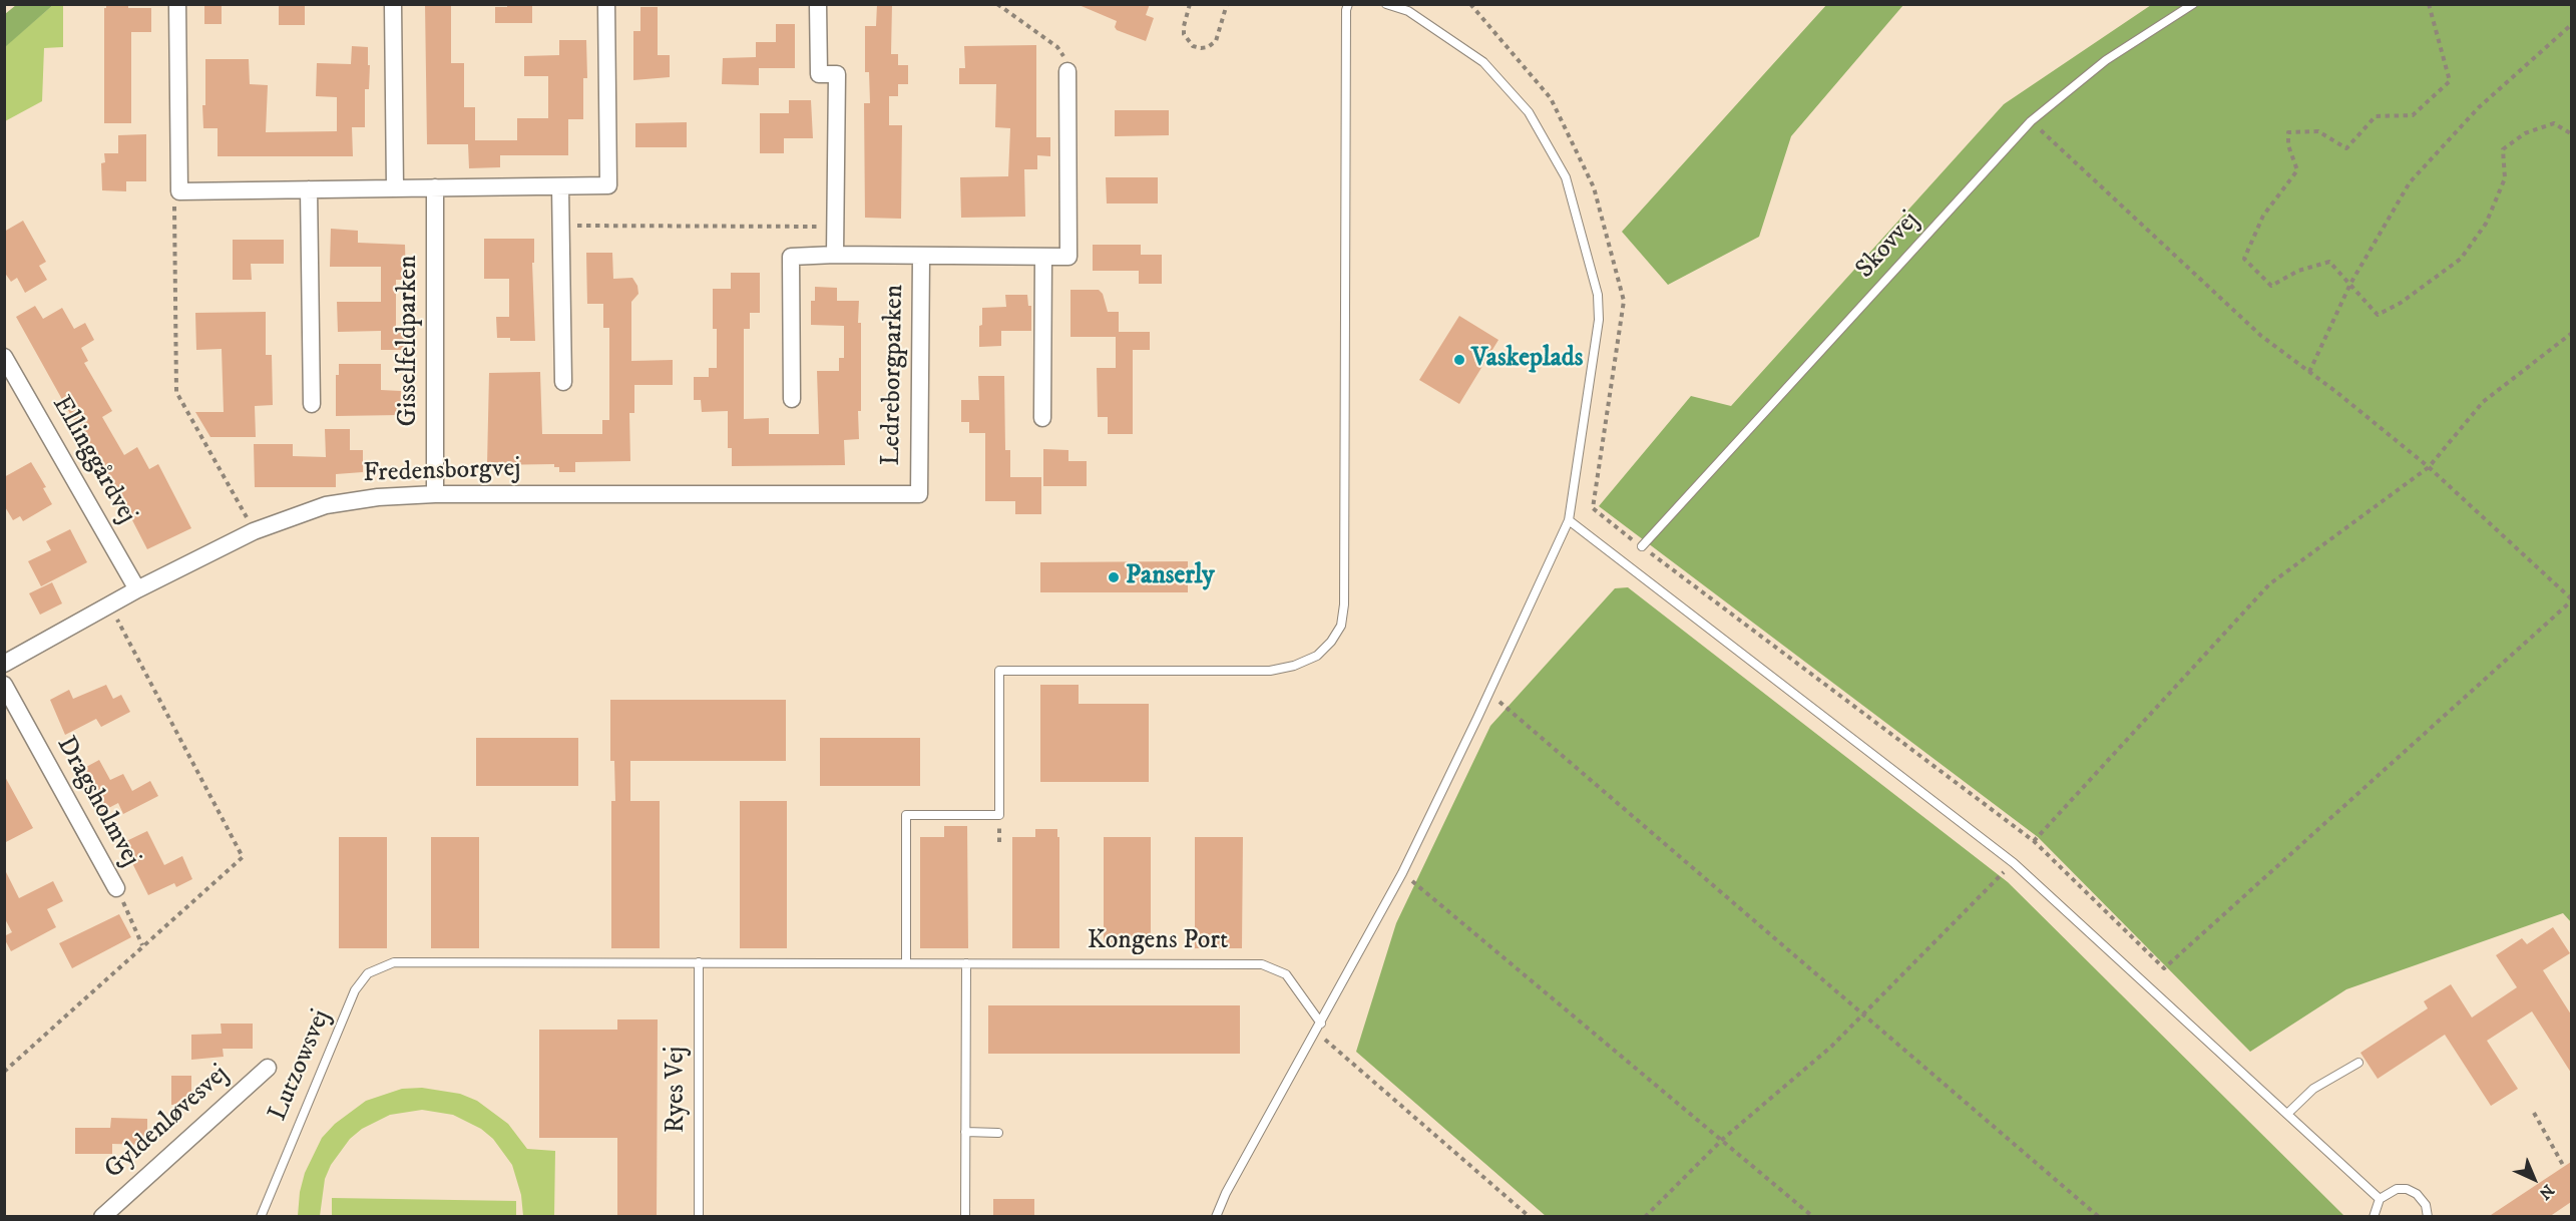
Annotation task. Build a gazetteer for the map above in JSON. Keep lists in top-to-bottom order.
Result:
{
  "streets": {
    "street": [
      "Gisselfeldparken",
      "Ledreborgparken",
      "Ellinggårdvej",
      "Fredensborgvej",
      "Dragsholmvej",
      "Gyldenløvesvej"
    ],
    "lane": [
      "Skovvej",
      "Kongens Port",
      "Lutzowsvej",
      "Ryes Vej"
    ]
  },
  "crossings": [
    ["Gisselfeldparken", "Fredensborgvej"],
    ["Ledreborgparken", "Fredensborgvej"],
    ["Ellinggårdvej", "Fredensborgvej"],
    ["Kongens Port", "Lutzowsvej"],
    ["Kongens Port", "Ryes Vej"],
    ["Lutzowsvej", "Ryes Vej"]
  ],
  "places": ["Vaskeplads", "Panserly"],
  "north": "bottom right"
}
